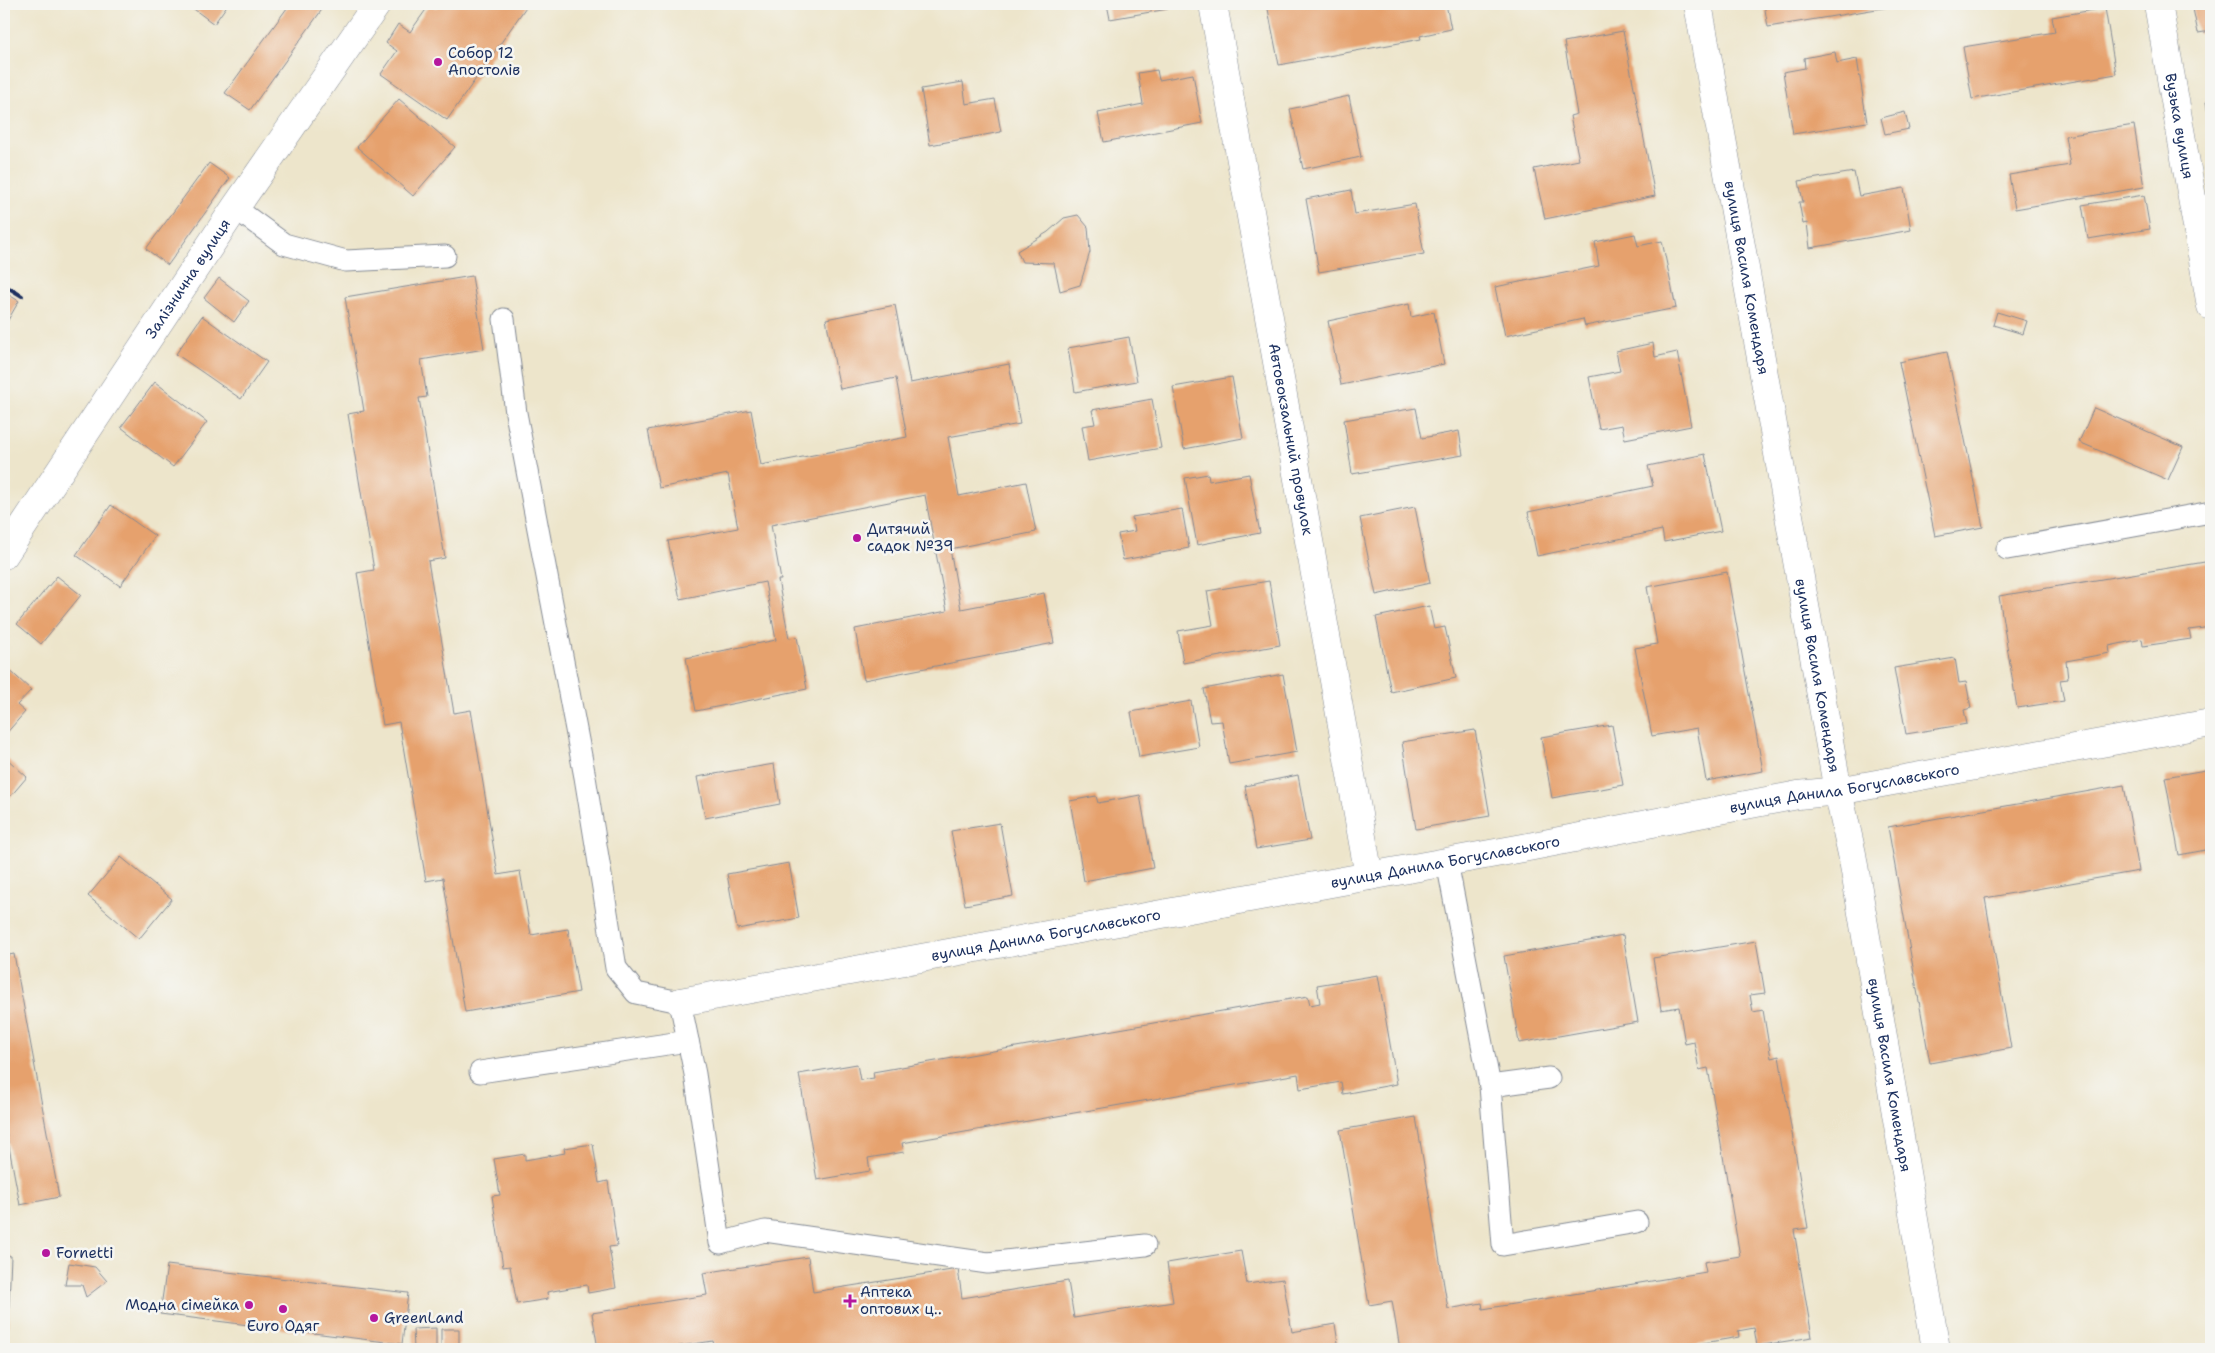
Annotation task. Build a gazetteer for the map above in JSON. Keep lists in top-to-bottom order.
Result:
{
  "streets": {
    "street": [
      "Вузька вулиця",
      "Залізнична вулиця",
      "вулиця Василя Комендаря",
      "Автовокзальний провулок",
      "вулиця Данила Богуславського"
    ]
  },
  "crossings": [
    ["вулиця Василя Комендаря", "вулиця Данила Богуславського"],
    ["Автовокзальний провулок", "вулиця Данила Богуславського"]
  ],
  "places": {
    "other": [
      "Собор 12 Апостолів",
      "Дитячий садок №39",
      "Fornetti",
      "Модна сімейка",
      "Euro Одяг",
      "GreenLand"
    ],
    "health": ["Аптека оптових ц‥"]
  }
}
